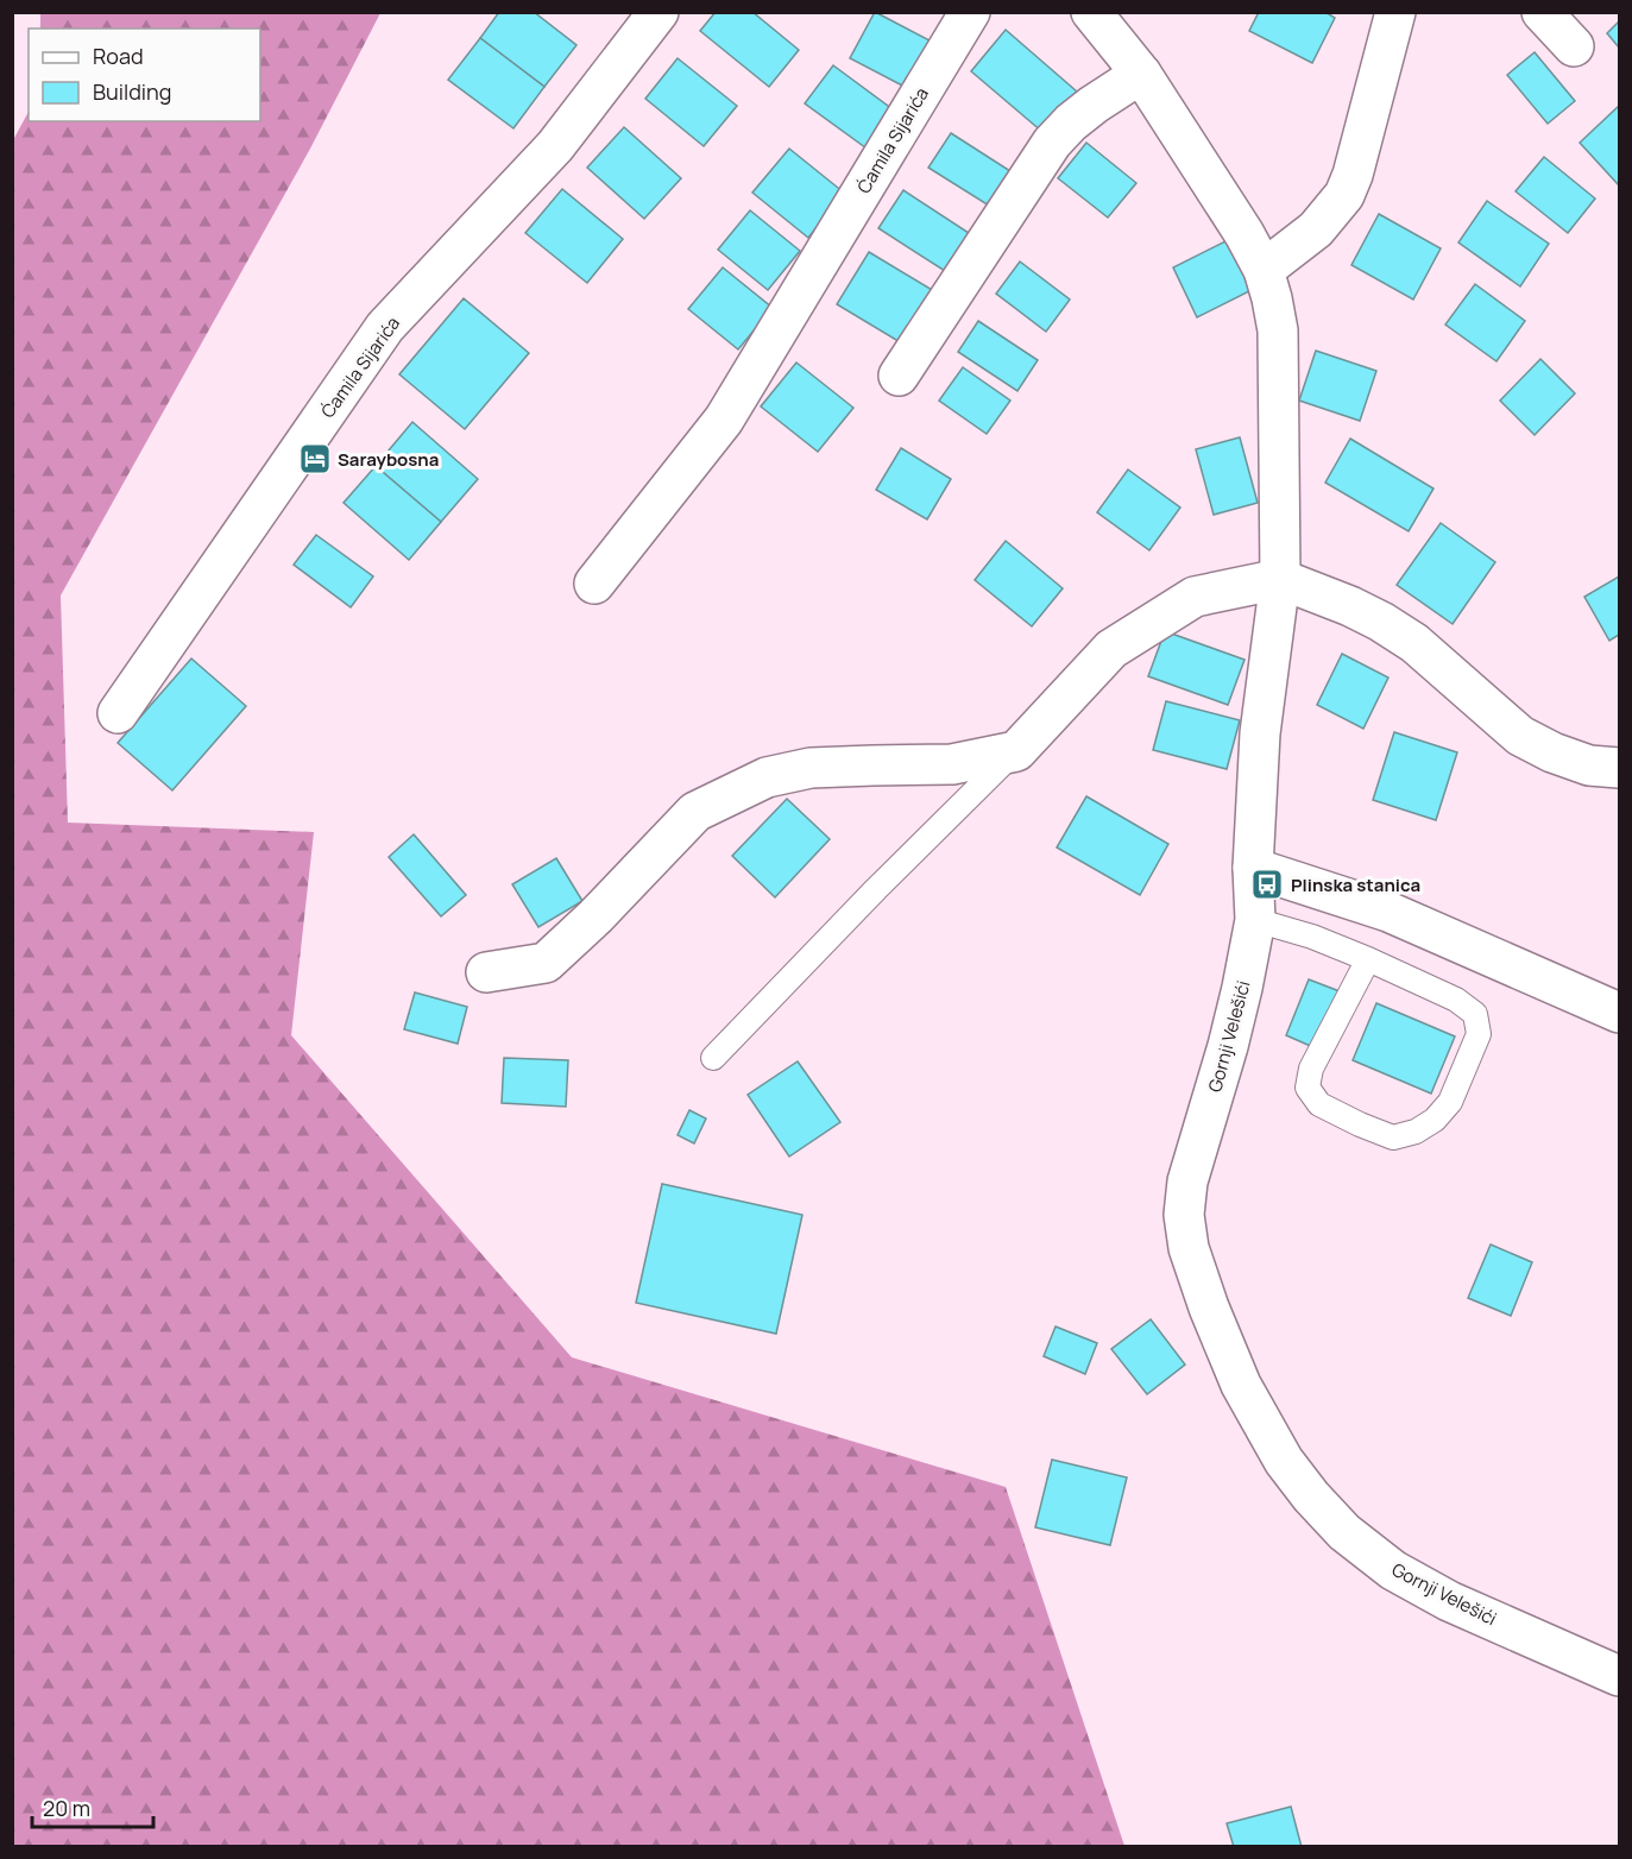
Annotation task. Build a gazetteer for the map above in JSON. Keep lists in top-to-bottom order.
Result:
{
  "streets": {
    "street": ["Ćamila Sijarića", "Gornji Velešići"]
  },
  "places": {
    "hotel": ["Saraybosna"],
    "bus stop": ["Plinska stanica"]
  },
  "legend": ["Road", "Building"],
  "scale_bar": "20 m"
}
